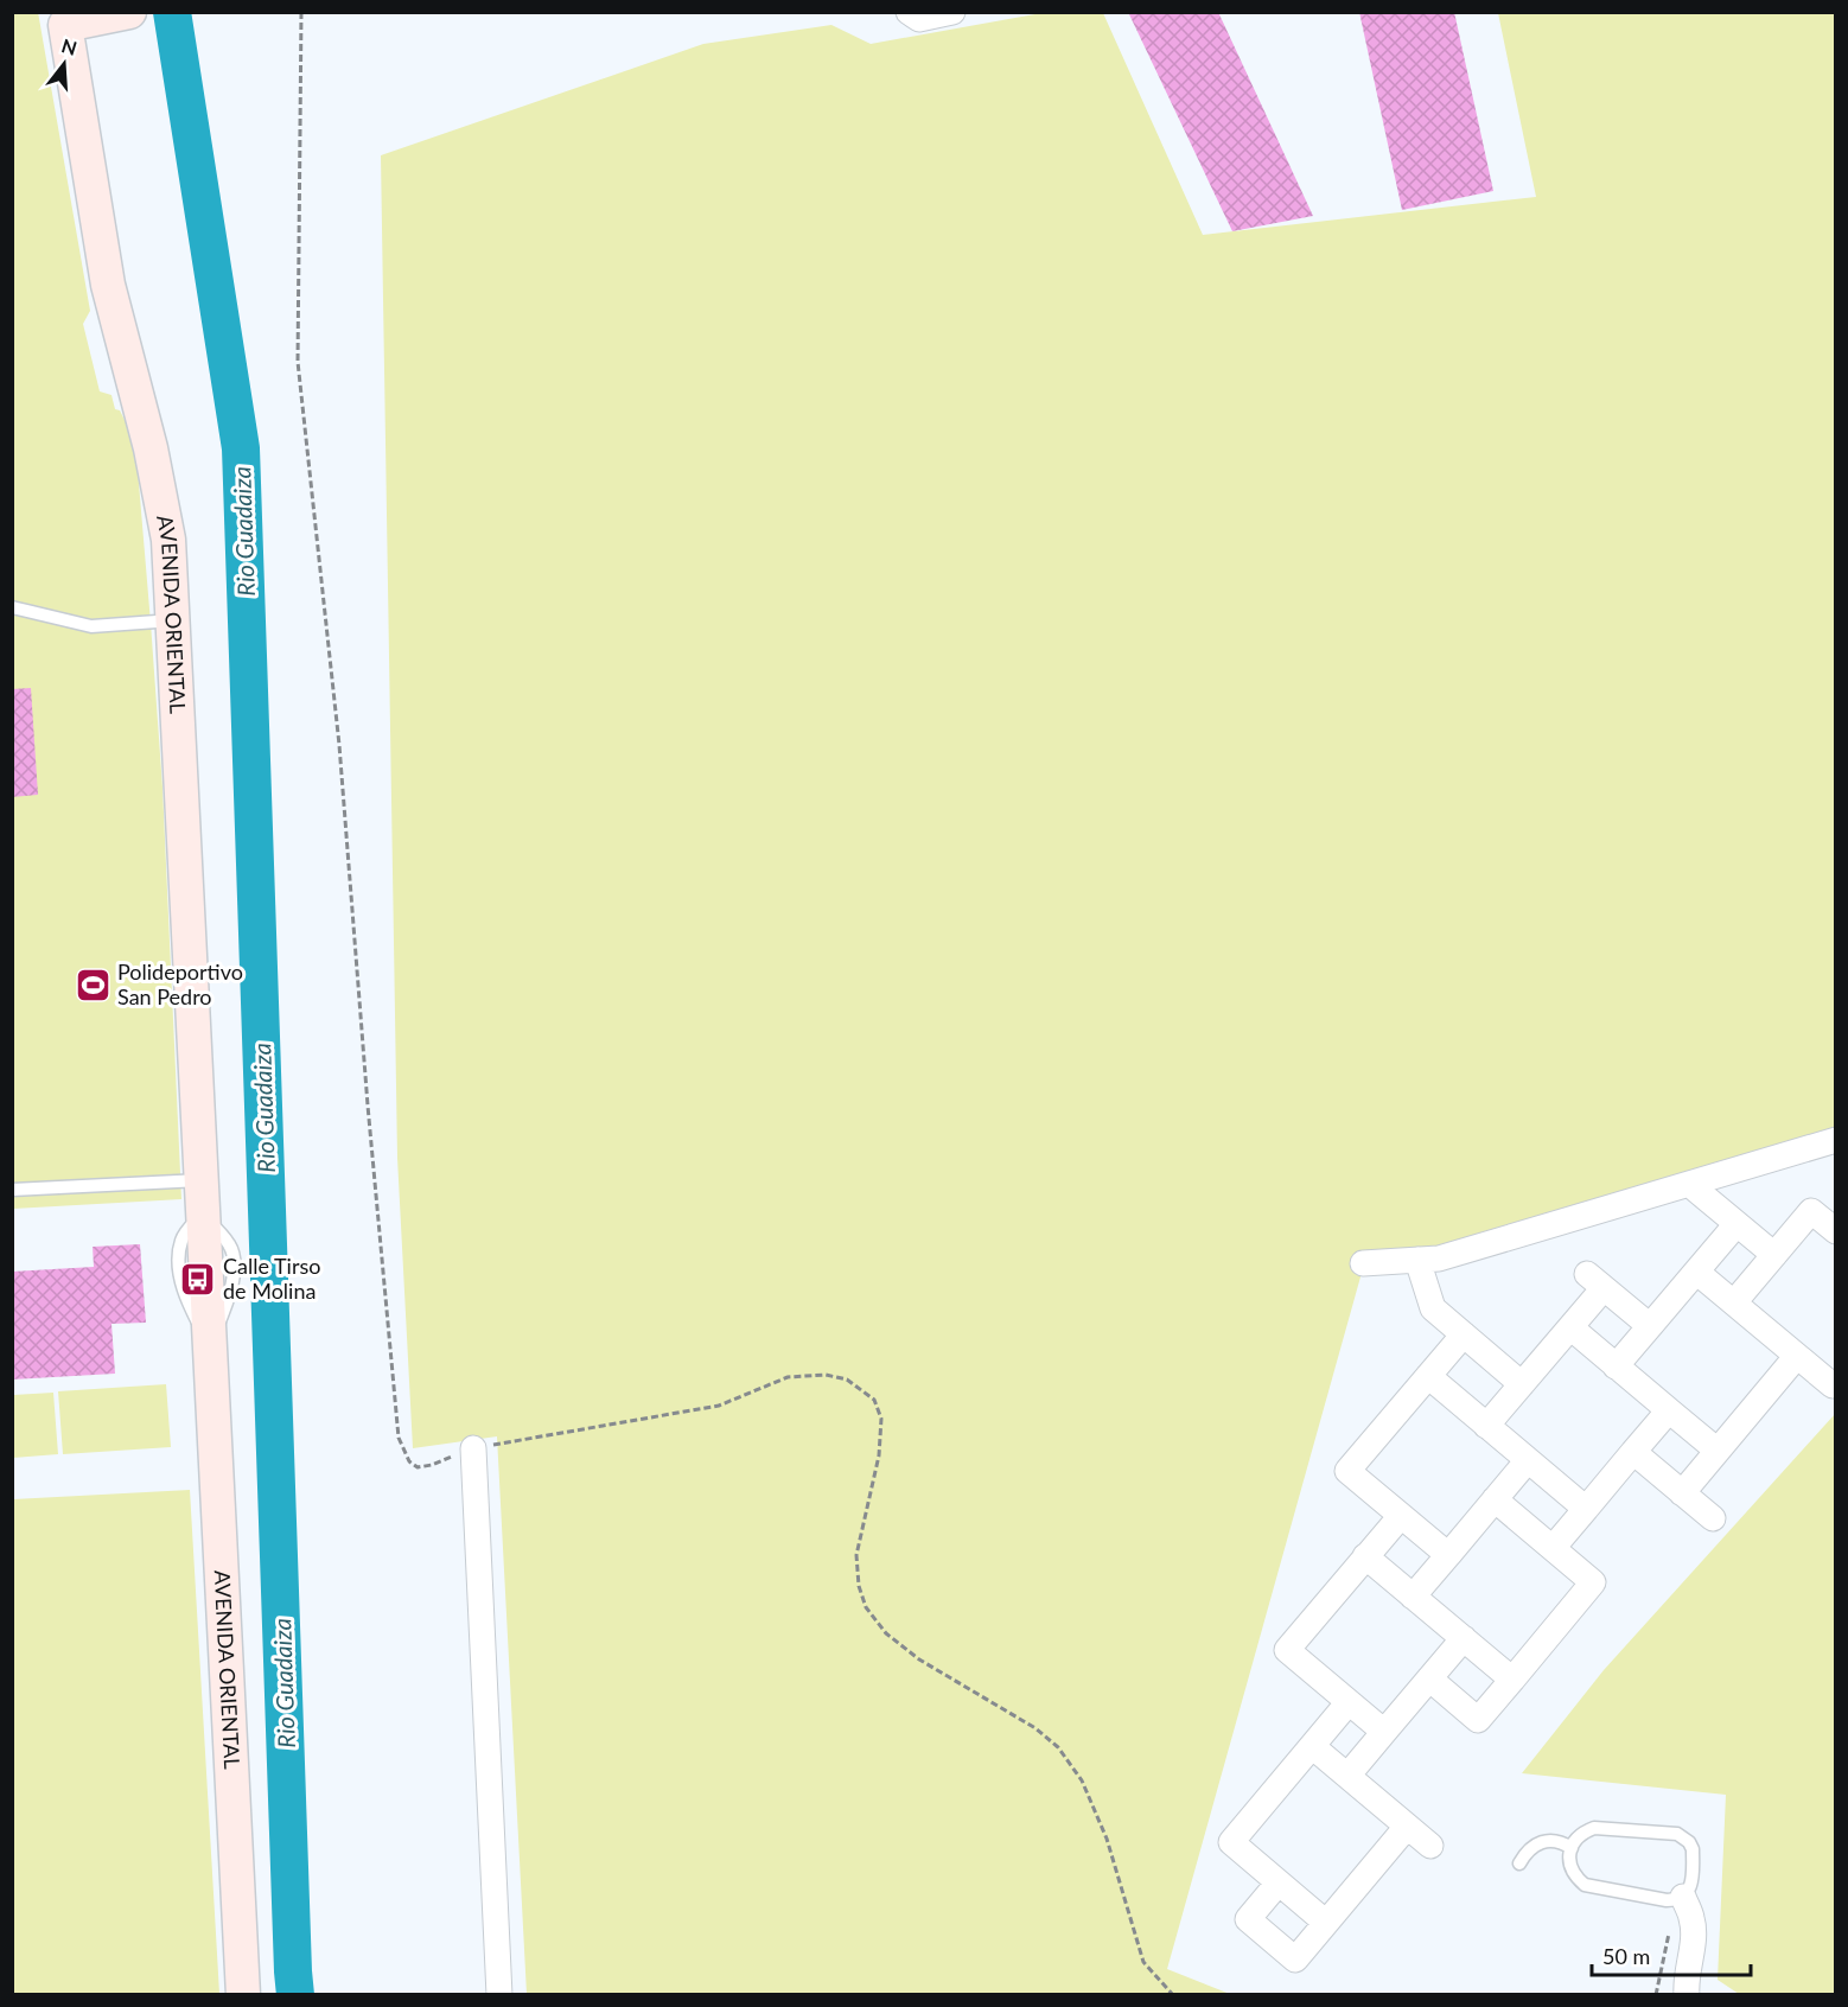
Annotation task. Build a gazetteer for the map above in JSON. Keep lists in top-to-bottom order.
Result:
{
  "streets": {
    "street": ["AVENIDA ORIENTAL"]
  },
  "water": ["Rio Guadaiza"],
  "places": {
    "sports": ["Polideportivo San Pedro"],
    "bus stop": ["Calle Tirso de Molina"]
  },
  "scale_bar": "50 m",
  "north": "top"
}
